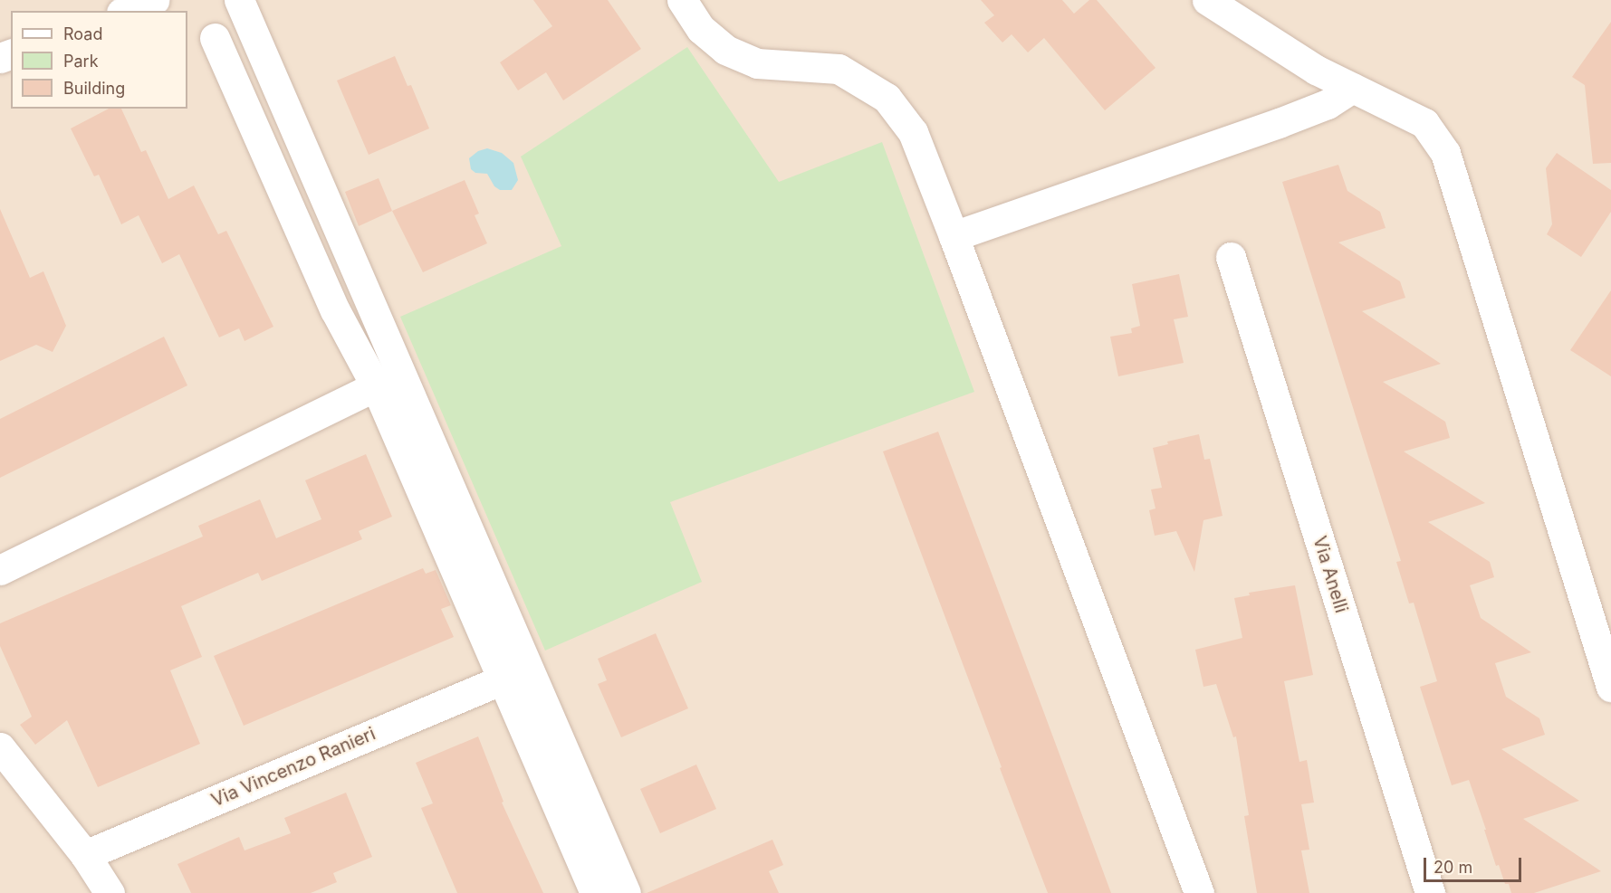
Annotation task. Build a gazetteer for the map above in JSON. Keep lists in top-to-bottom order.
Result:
{
  "streets": {
    "street": ["Via Anelli", "Via Vincenzo Ranieri"]
  },
  "legend": ["Road", "Park", "Building"],
  "scale_bar": "20 m"
}
